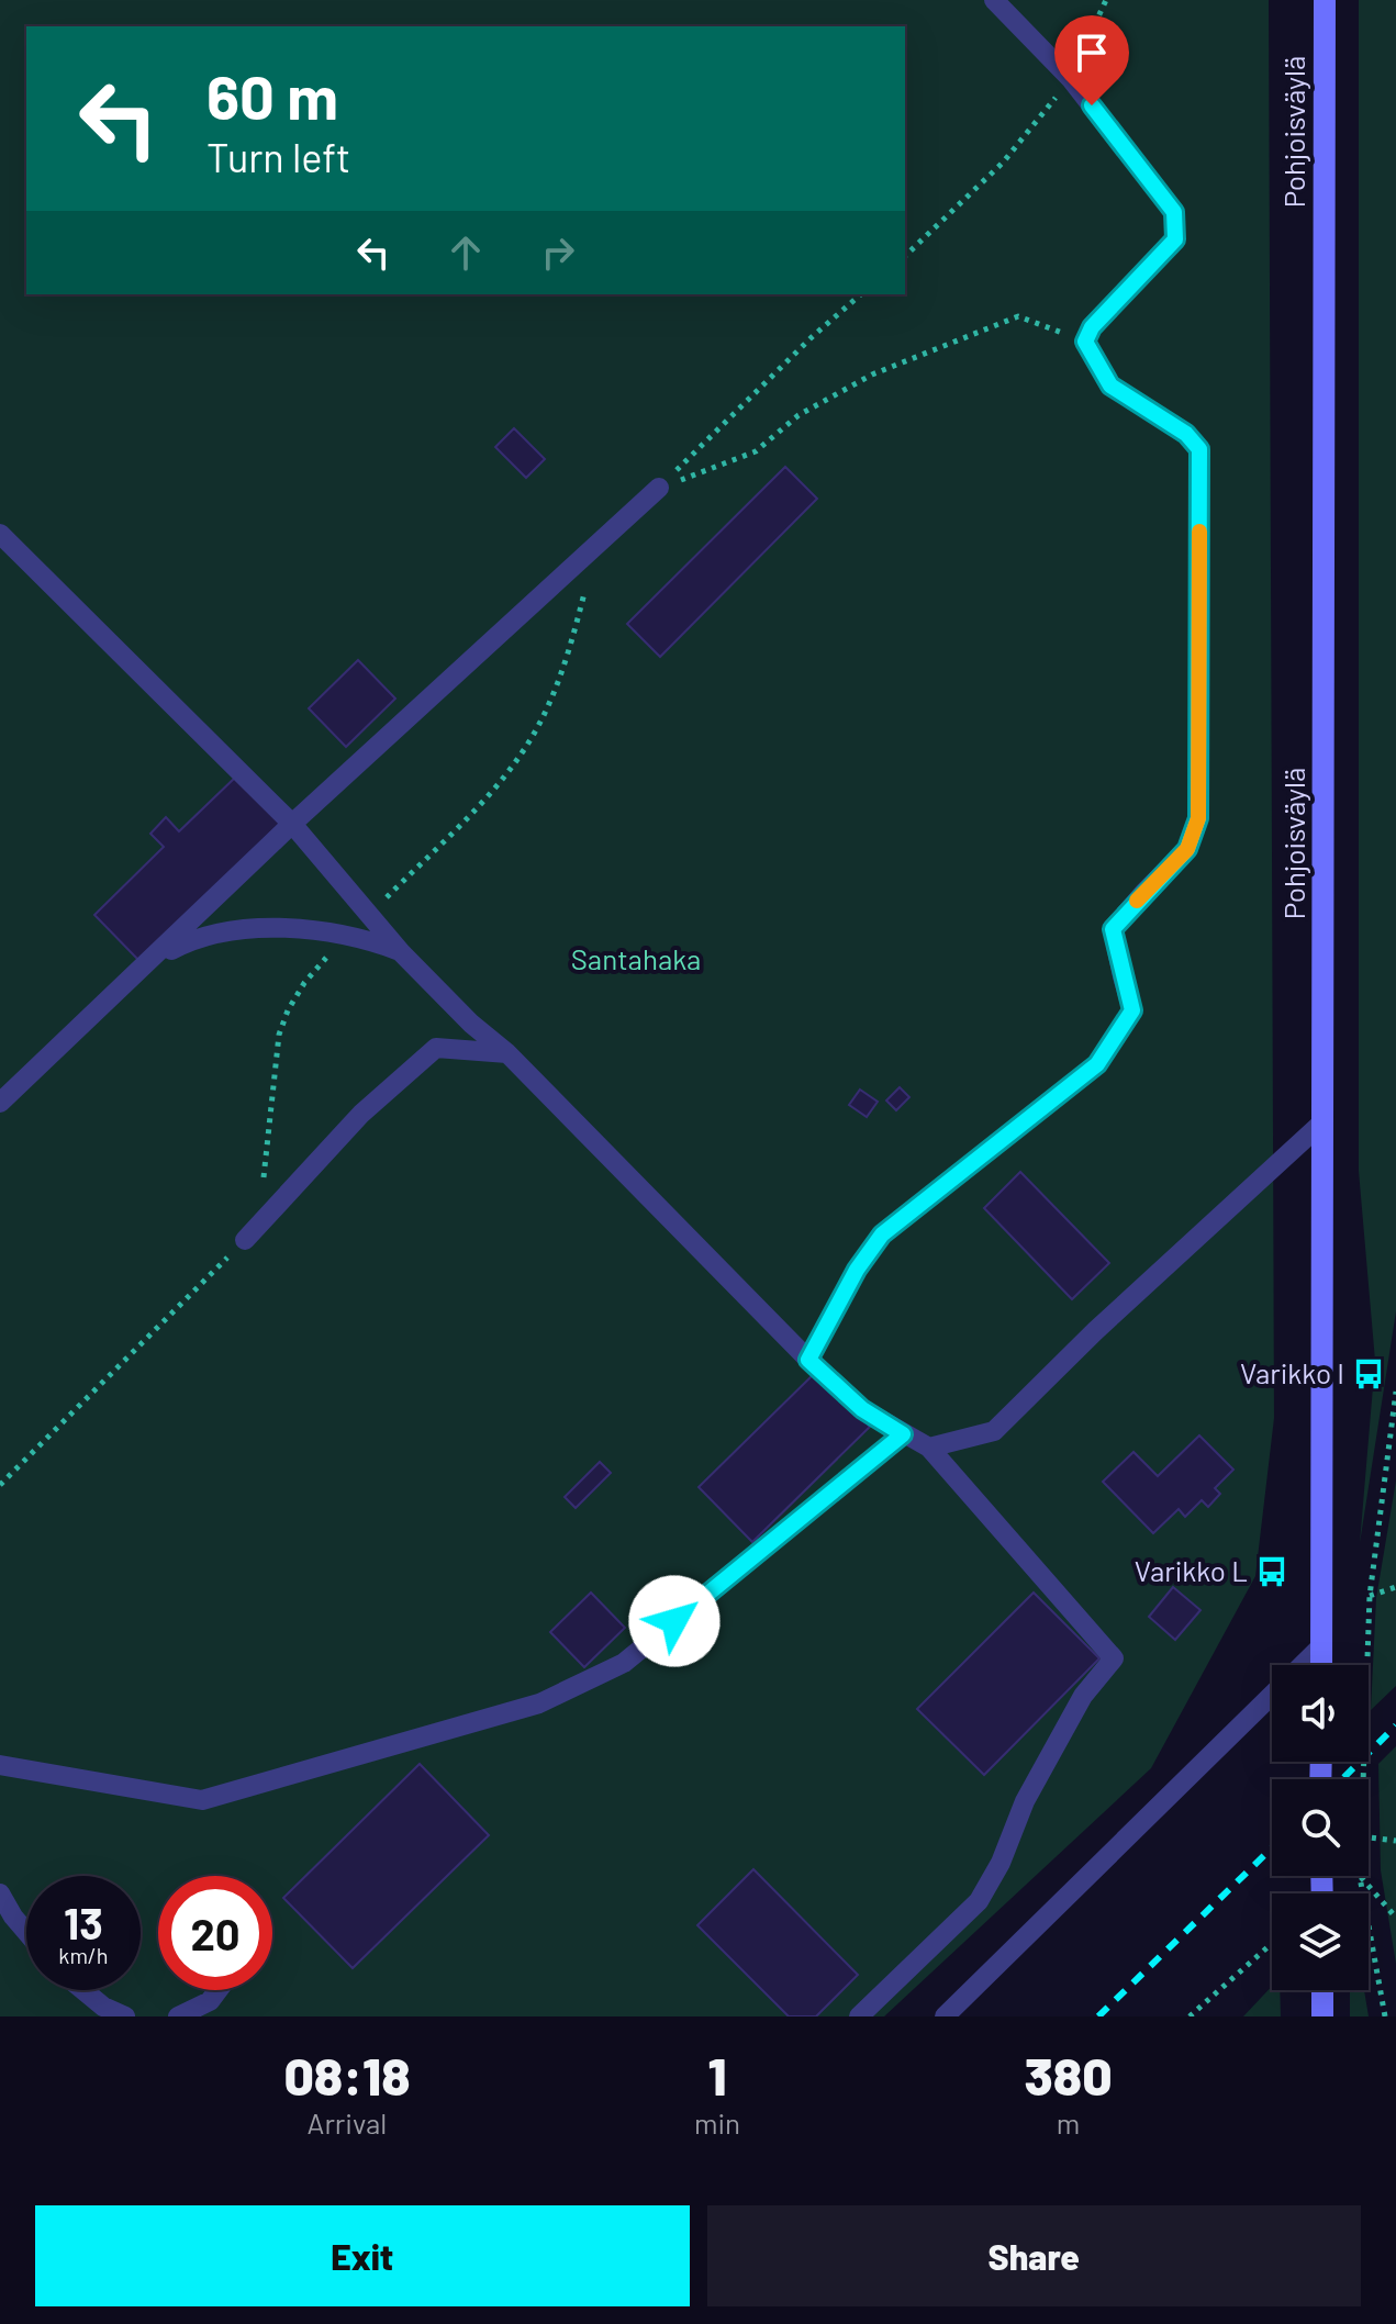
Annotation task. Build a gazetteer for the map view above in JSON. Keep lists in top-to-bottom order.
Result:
{
  "streets": {
    "main road": ["Pohjoisväylä"]
  },
  "parks": ["Santahaka"],
  "places": {
    "bus stop": ["Varikko I", "Varikko L"]
  },
  "page": {
    "turn": ["60 m", "Turn left"],
    "speed": "13 km/h",
    "limit": "20",
    "eta": [
      "08:18",
      "Arrival",
      "1",
      "min",
      "380",
      "m"
    ],
    "buttons": ["Exit", "Share"]
  }
}
